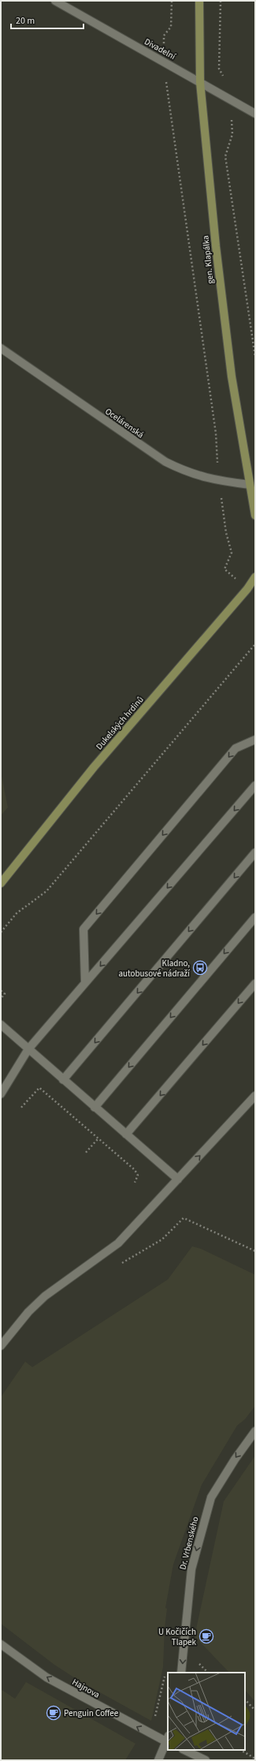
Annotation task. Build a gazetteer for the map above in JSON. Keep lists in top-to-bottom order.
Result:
{
  "streets": {
    "main road": ["gen. Klapálka", "Dukelských hrdinů"],
    "street": [
      "Divadelní",
      "Ocelárenská",
      "Dr. Vrbenského",
      "Hajnova"
    ]
  },
  "crossings": [
    ["Divadelní", "gen. Klapálka"],
    ["gen. Klapálka", "Ocelárenská"]
  ],
  "one_way": ["Dr. Vrbenského", "Hajnova"],
  "places": {
    "bus stop": ["Kladno, autobusové nádraží"],
    "cafe": ["U Kočičích Tlapek", "Penguin Coffee"]
  },
  "scale_bar": "20 m"
}
